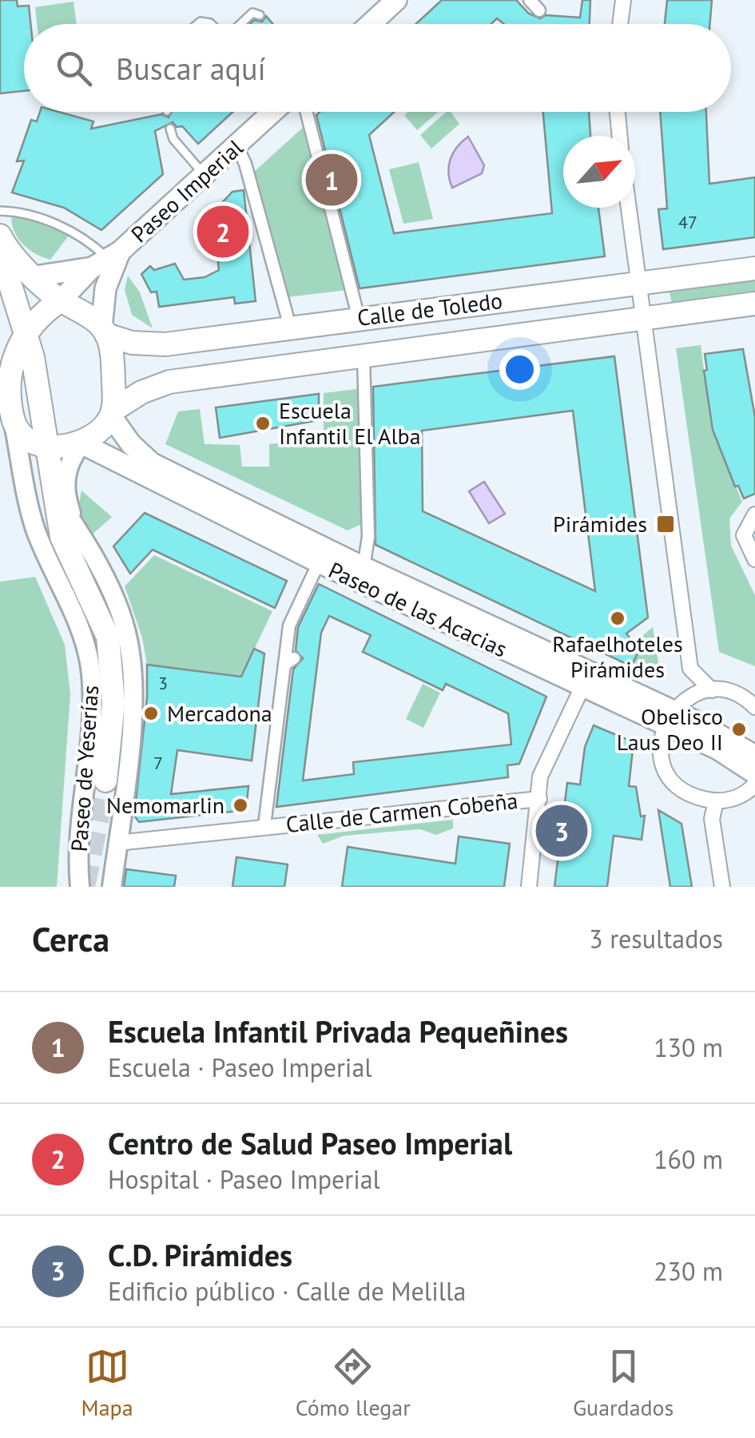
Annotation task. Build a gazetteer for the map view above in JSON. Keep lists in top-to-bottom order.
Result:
{
  "streets": {
    "main road": [
      "Paseo Imperial",
      "Calle de Toledo",
      "Paseo de las Acacias",
      "Paseo de Yeserías"
    ],
    "street": ["Calle de Carmen Cobeña"]
  },
  "crossings": [
    ["Paseo Imperial", "Calle de Toledo"],
    ["Calle de Toledo", "Paseo de las Acacias"],
    ["Calle de Toledo", "Paseo de Yeserías"],
    ["Paseo de las Acacias", "Paseo de Yeserías"],
    ["Paseo de las Acacias", "Calle de Carmen Cobeña"],
    ["Paseo de Yeserías", "Calle de Carmen Cobeña"]
  ],
  "places": {
    "other": [
      "Escuela Infantil El Alba",
      "Rafaelhoteles Pirámides",
      "Mercadona",
      "Obelisco Laus Deo II",
      "Nemomarlin"
    ],
    "transit": ["Pirámides"]
  },
  "house_numbers": ["47", "3", "7"],
  "north": "top right",
  "page": {
    "search": "Buscar aquí",
    "pins": ["1", "2", "3"],
    "heading": ["Cerca", "3 resultados"],
    "list": [
      {
        "mark": "1",
        "name": "Escuela Infantil Privada Pequeñines",
        "note": "Escuela · Paseo Imperial",
        "value": "130 m"
      },
      {
        "mark": "2",
        "name": "Centro de Salud Paseo Imperial",
        "note": "Hospital · Paseo Imperial",
        "value": "160 m"
      },
      {
        "mark": "3",
        "name": "C.D. Pirámides",
        "note": "Edificio público · Calle de Melilla",
        "value": "230 m"
      }
    ],
    "nav": ["Mapa", "Cómo llegar", "Guardados"]
  }
}
